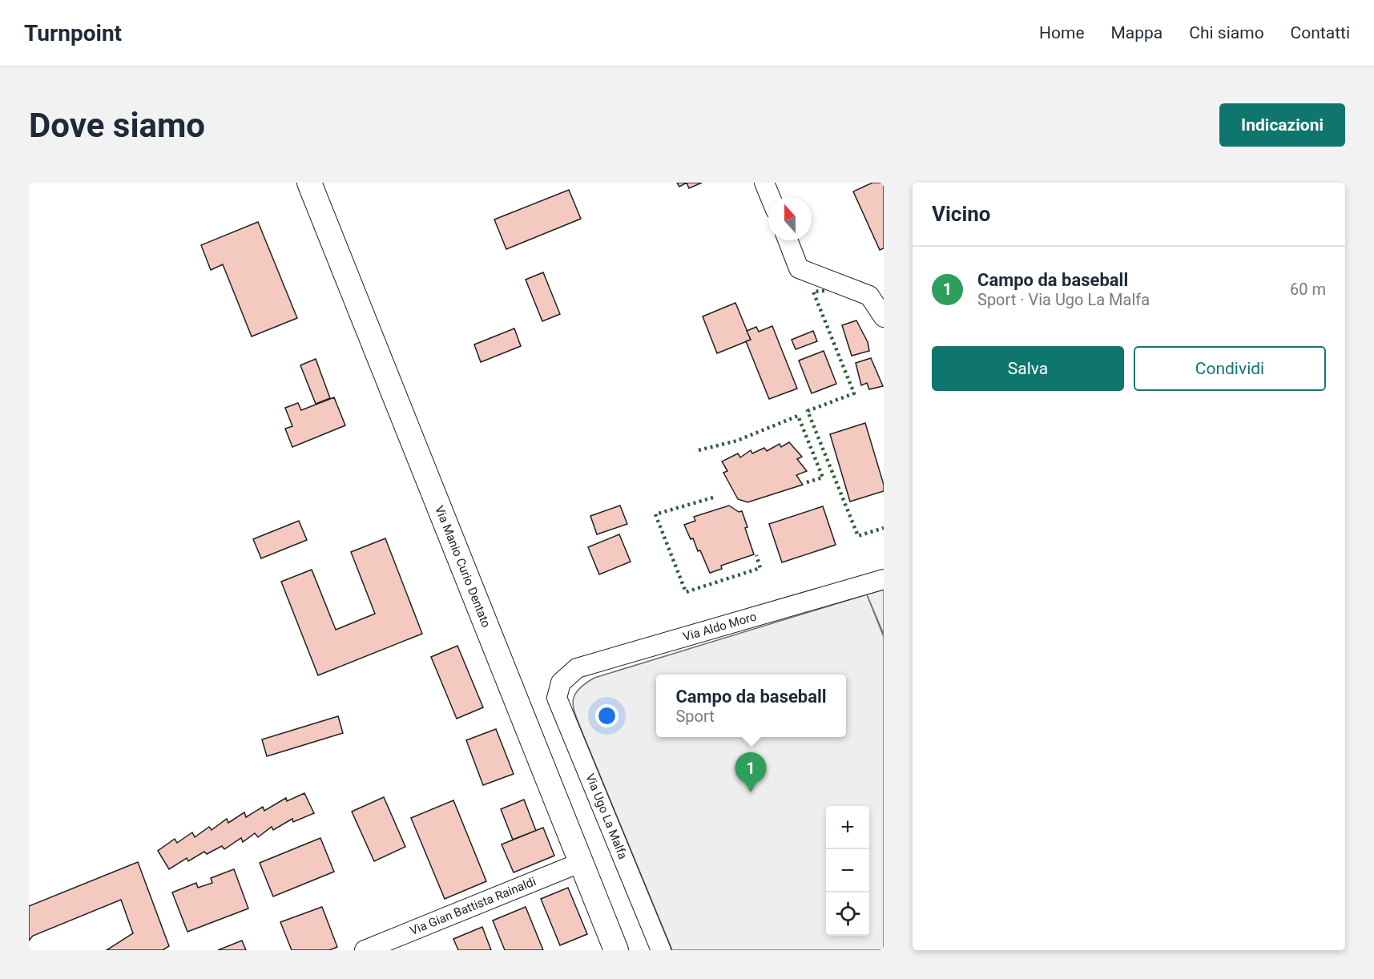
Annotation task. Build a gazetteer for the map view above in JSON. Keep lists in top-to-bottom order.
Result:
{
  "streets": {
    "main road": ["Via Manio Curio Dentato"],
    "street": ["Via Aldo Moro", "Via Ugo La Malfa", "Via Gian Battista Rainaldi"]
  },
  "crossings": [
    ["Via Manio Curio Dentato", "Via Gian Battista Rainaldi"],
    ["Via Aldo Moro", "Via Ugo La Malfa"]
  ],
  "north": "top",
  "page": {
    "header": "Turnpoint",
    "nav": [
      "Home",
      "Mappa",
      "Chi siamo",
      "Contatti"
    ],
    "buttons": [
      "Indicazioni",
      ["Salva", "Condividi"]
    ],
    "title": "Dove siamo",
    "heading": "Vicino",
    "list": [
      {
        "mark": "1",
        "name": "Campo da baseball",
        "note": "Sport · Via Ugo La Malfa",
        "value": "60 m"
      }
    ],
    "popup": ["Campo da baseball", "Sport"],
    "pins": "1",
    "map_buttons": ["+", "−"]
  }
}
